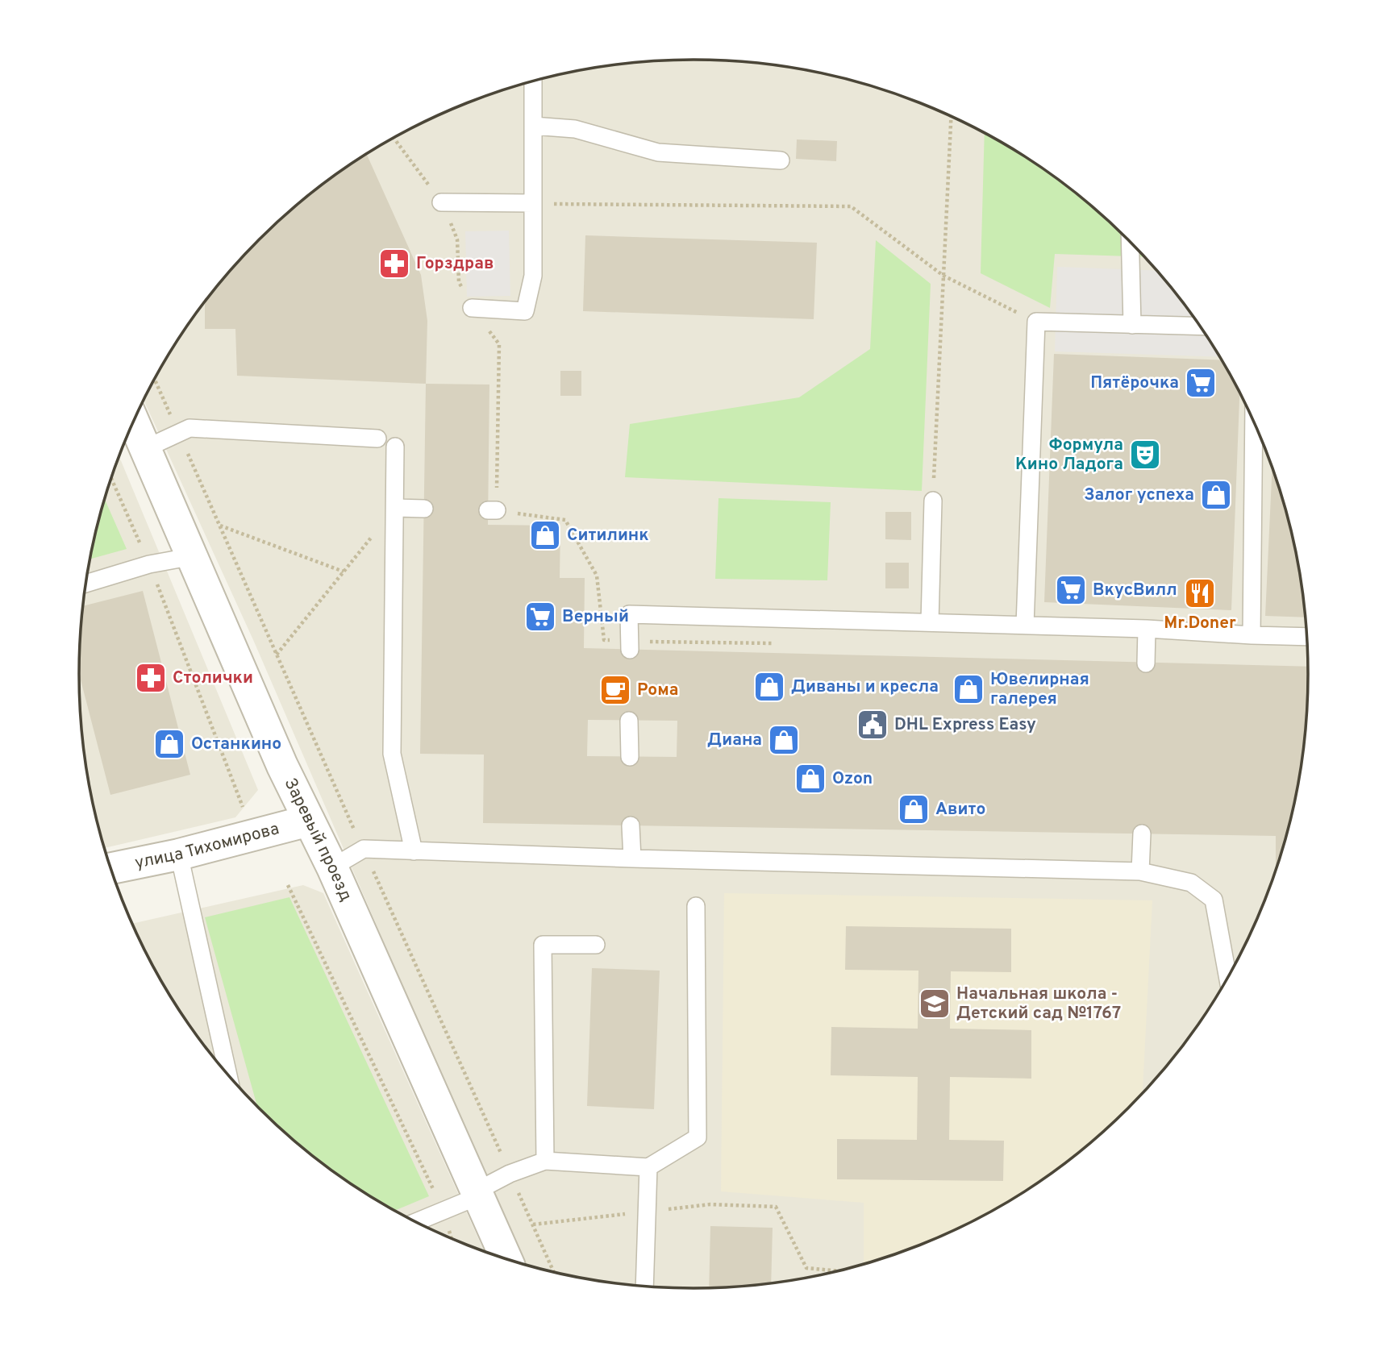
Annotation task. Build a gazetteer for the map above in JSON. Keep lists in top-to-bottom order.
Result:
{
  "streets": {
    "street": ["Заревый проезд", "улица Тихомирова"]
  },
  "crossings": [
    ["Заревый проезд", "улица Тихомирова"]
  ],
  "places": {
    "pharmacy": ["Горздрав", "Столички"],
    "supermarket": ["Пятёрочка", "ВкусВилл", "Верный"],
    "theatre": ["Формула Кино Ладога"],
    "shop": [
      "Залог успеха",
      "Ситилинк",
      "Диваны и кресла",
      "Ювелирная галерея",
      "Диана",
      "Останкино",
      "Ozon",
      "Авито"
    ],
    "restaurant": ["Mr.Doner"],
    "cafe": ["Рома"],
    "public building": ["DHL Express Easy"],
    "school or university": ["Начальная школа - Детский сад №1767"]
  }
}
